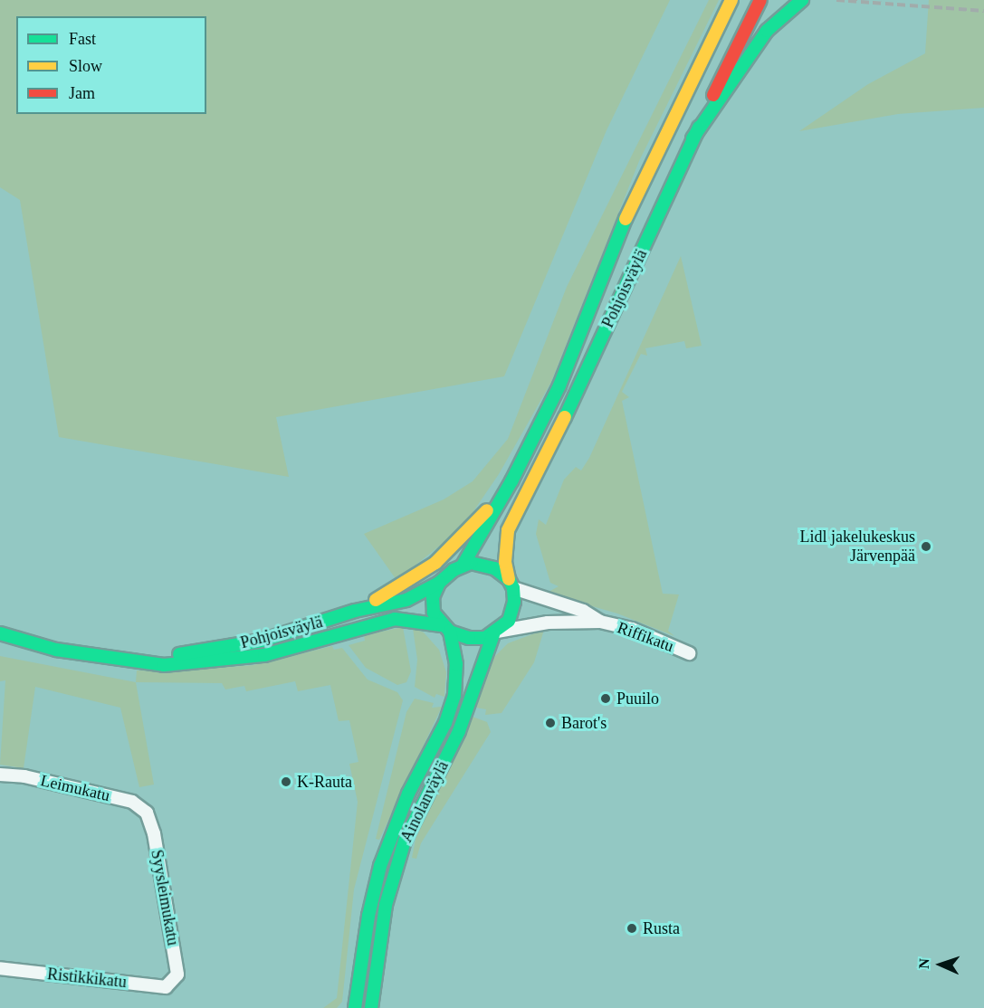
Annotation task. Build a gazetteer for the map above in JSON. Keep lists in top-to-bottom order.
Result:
{
  "streets": {
    "main road": ["Pohjoisväylä", "Ainolanväylä"],
    "street": [
      "Riffikatu",
      "Leimukatu",
      "Syysleimukatu",
      "Ristikkikatu"
    ]
  },
  "crossings": [
    ["Pohjoisväylä", "Riffikatu"],
    ["Pohjoisväylä", "Ainolanväylä"],
    ["Riffikatu", "Ainolanväylä"],
    ["Leimukatu", "Syysleimukatu"],
    ["Syysleimukatu", "Ristikkikatu"]
  ],
  "places": [
    "Lidl jakelukeskus Järvenpää",
    "Puuilo",
    "Barot's",
    "K-Rauta",
    "Rusta"
  ],
  "legend": ["Fast", "Slow", "Jam"],
  "north": "left"
}
